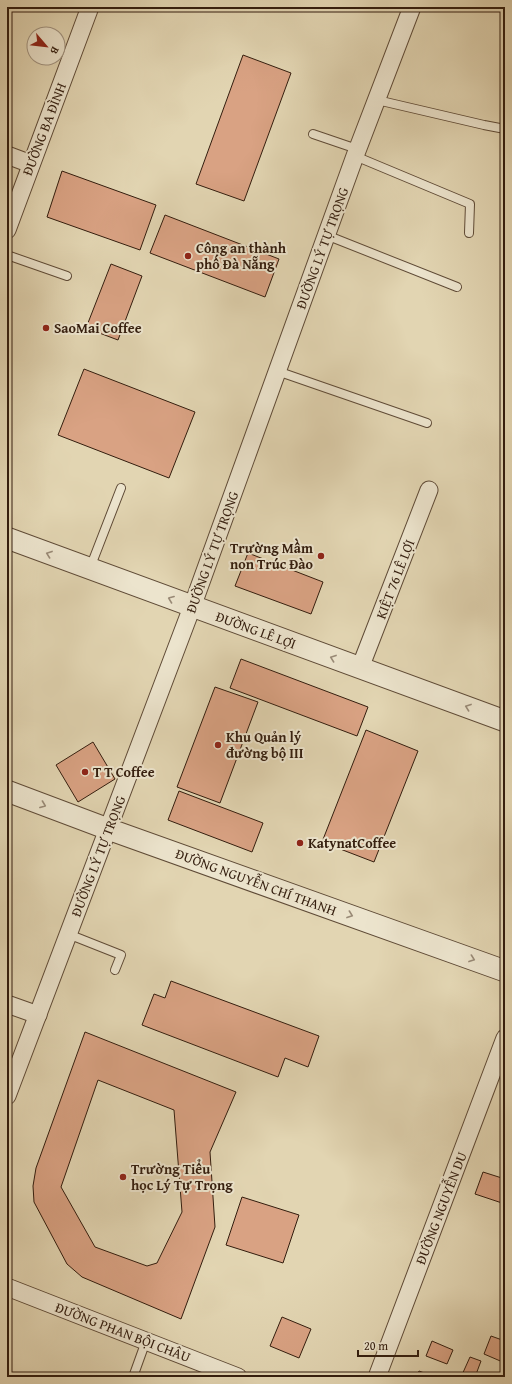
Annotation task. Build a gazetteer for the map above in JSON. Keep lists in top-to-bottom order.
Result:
{
  "streets": {
    "street": [
      "ĐƯỜNG BA ĐÌNH",
      "ĐƯỜNG LÝ TỰ TRỌNG",
      "KIỆT 76 LÊ LỢI",
      "ĐƯỜNG LÊ LỢI",
      "ĐƯỜNG NGUYỄN CHÍ THANH",
      "ĐƯỜNG NGUYỄN DU",
      "ĐƯỜNG PHAN BỘI CHÂU"
    ]
  },
  "crossings": [
    ["ĐƯỜNG LÝ TỰ TRỌNG", "ĐƯỜNG LÊ LỢI"],
    ["ĐƯỜNG LÝ TỰ TRỌNG", "ĐƯỜNG NGUYỄN CHÍ THANH"],
    ["KIỆT 76 LÊ LỢI", "ĐƯỜNG LÊ LỢI"]
  ],
  "one_way": ["ĐƯỜNG LÊ LỢI", "ĐƯỜNG NGUYỄN CHÍ THANH"],
  "places": [
    "Công an thành phố Đà Nẵng",
    "SaoMai Coffee",
    "Trường Mầm non Trúc Đào",
    "Khu Quản lý đường bộ III",
    "T T Coffee",
    "KatynatCoffee",
    "Trường Tiểu học Lý Tự Trọng"
  ],
  "scale_bar": "20 m",
  "north": "bottom right"
}
